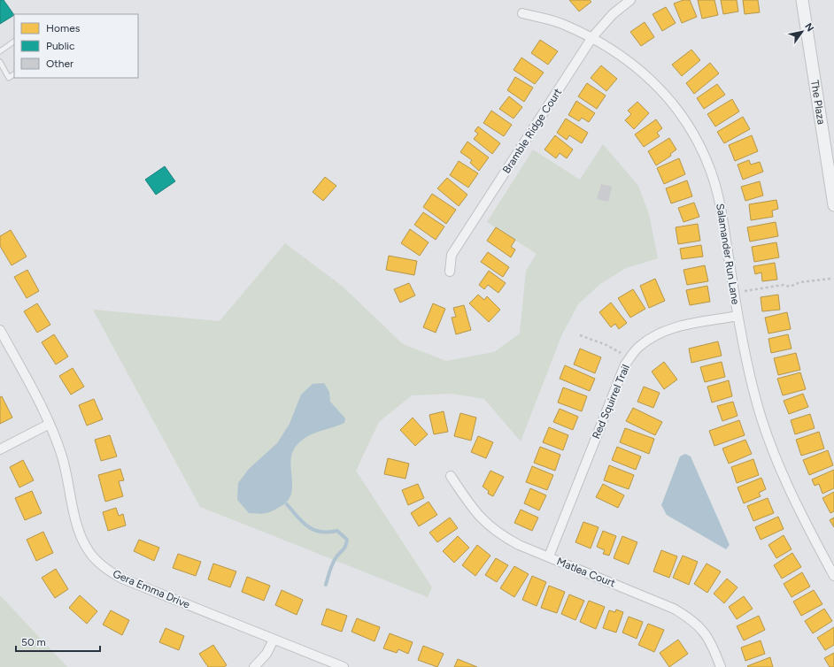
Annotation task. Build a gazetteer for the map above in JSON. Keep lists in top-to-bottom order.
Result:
{
  "streets": {
    "street": [
      "The Plaza",
      "Bramble Ridge Court",
      "Salamander Run Lane",
      "Red Squirrel Trail",
      "Matlea Court",
      "Gera Emma Drive"
    ]
  },
  "crossings": [
    ["Bramble Ridge Court", "Salamander Run Lane"],
    ["Salamander Run Lane", "Red Squirrel Trail"],
    ["Red Squirrel Trail", "Matlea Court"]
  ],
  "legend": ["Homes", "Public", "Other"],
  "scale_bar": "50 m",
  "north": "top right"
}
